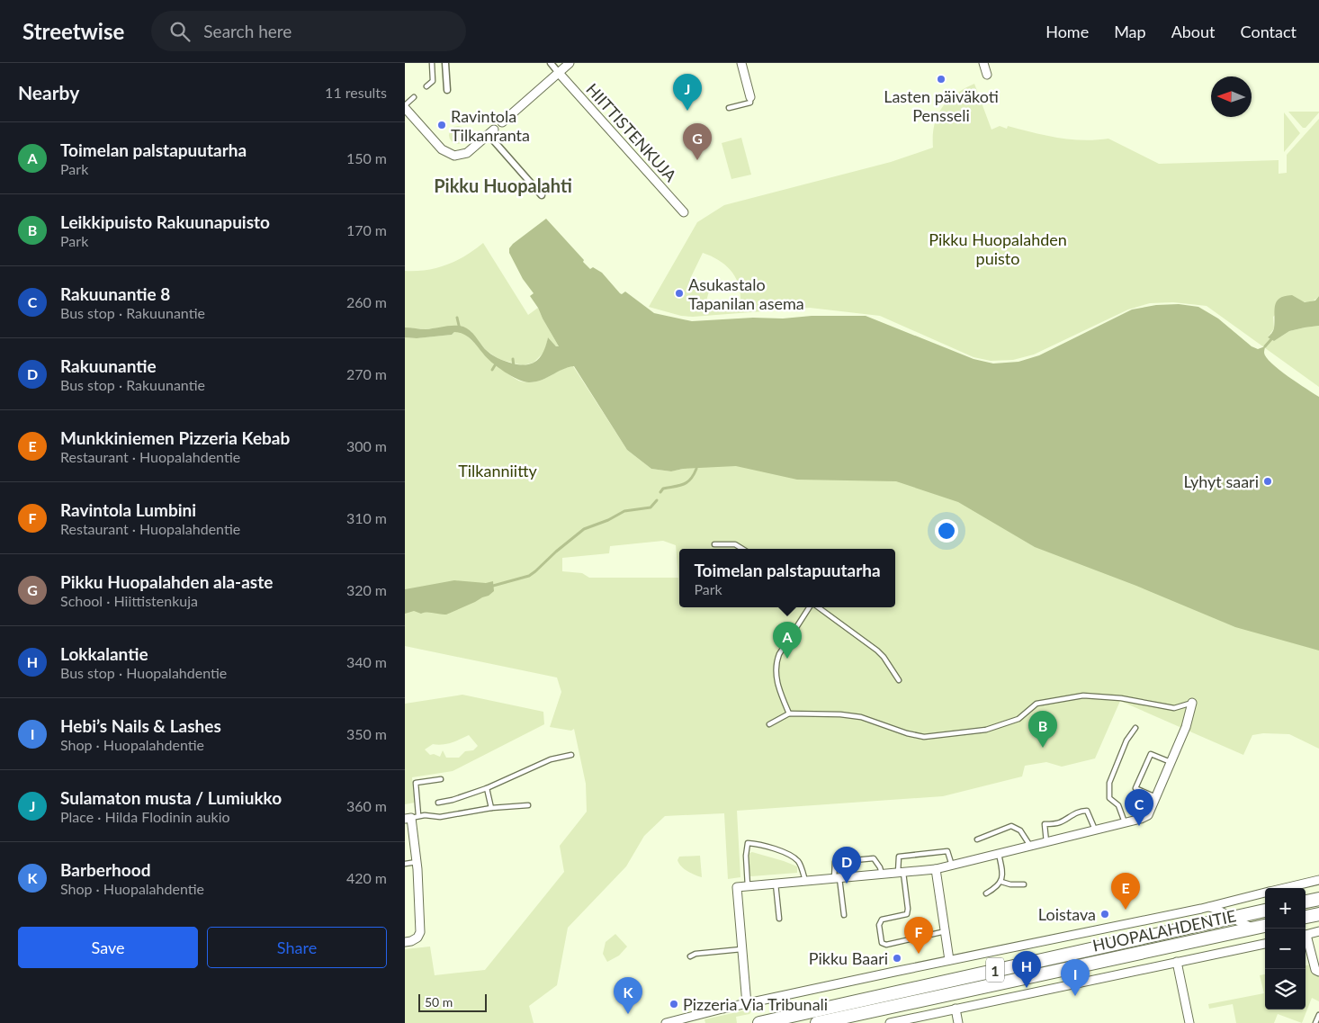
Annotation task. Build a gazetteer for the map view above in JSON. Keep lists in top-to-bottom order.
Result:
{
  "streets": {
    "main road": ["HUOPALAHDENTIE", "1"],
    "street": ["HIITTISTENKUJA"]
  },
  "districts": ["Pikku Huopalahti"],
  "parks": ["Pikku Huopalahden puisto", "Tilkanniitty"],
  "places": [
    "Lasten päiväkoti Pensseli",
    "Ravintola Tilkanranta",
    "Asukastalo Tapanilan asema",
    "Lyhyt saari",
    "Loistava",
    "Pikku Baari",
    "Pizzeria Via Tribunali"
  ],
  "scale_bar": "50 m",
  "north": "left",
  "page": {
    "header": "Streetwise",
    "search": "Search here",
    "nav": [
      "Home",
      "Map",
      "About",
      "Contact"
    ],
    "heading": ["Nearby", "11 results"],
    "pins": [
      "J",
      "G",
      "A",
      "B",
      "C",
      "D",
      "E",
      "F",
      "H",
      "I",
      "K"
    ],
    "list": [
      {
        "mark": "A",
        "name": "Toimelan palstapuutarha",
        "note": "Park",
        "value": "150 m"
      },
      {
        "mark": "B",
        "name": "Leikkipuisto Rakuunapuisto",
        "note": "Park",
        "value": "170 m"
      },
      {
        "mark": "C",
        "name": "Rakuunantie 8",
        "note": "Bus stop · Rakuunantie",
        "value": "260 m"
      },
      {
        "mark": "D",
        "name": "Rakuunantie",
        "note": "Bus stop · Rakuunantie",
        "value": "270 m"
      },
      {
        "mark": "E",
        "name": "Munkkiniemen Pizzeria Kebab",
        "note": "Restaurant · Huopalahdentie",
        "value": "300 m"
      },
      {
        "mark": "F",
        "name": "Ravintola Lumbini",
        "note": "Restaurant · Huopalahdentie",
        "value": "310 m"
      },
      {
        "mark": "G",
        "name": "Pikku Huopalahden ala-aste",
        "note": "School · Hiittistenkuja",
        "value": "320 m"
      },
      {
        "mark": "H",
        "name": "Lokkalantie",
        "note": "Bus stop · Huopalahdentie",
        "value": "340 m"
      },
      {
        "mark": "I",
        "name": "Hebi’s Nails & Lashes",
        "note": "Shop · Huopalahdentie",
        "value": "350 m"
      },
      {
        "mark": "J",
        "name": "Sulamaton musta / Lumiukko",
        "note": "Place · Hilda Flodinin aukio",
        "value": "360 m"
      },
      {
        "mark": "K",
        "name": "Barberhood",
        "note": "Shop · Huopalahdentie",
        "value": "420 m"
      }
    ],
    "popup": ["Toimelan palstapuutarha", "Park"],
    "map_buttons": ["+", "−"],
    "buttons": ["Save", "Share"],
    "scale": "50 m"
  }
}
